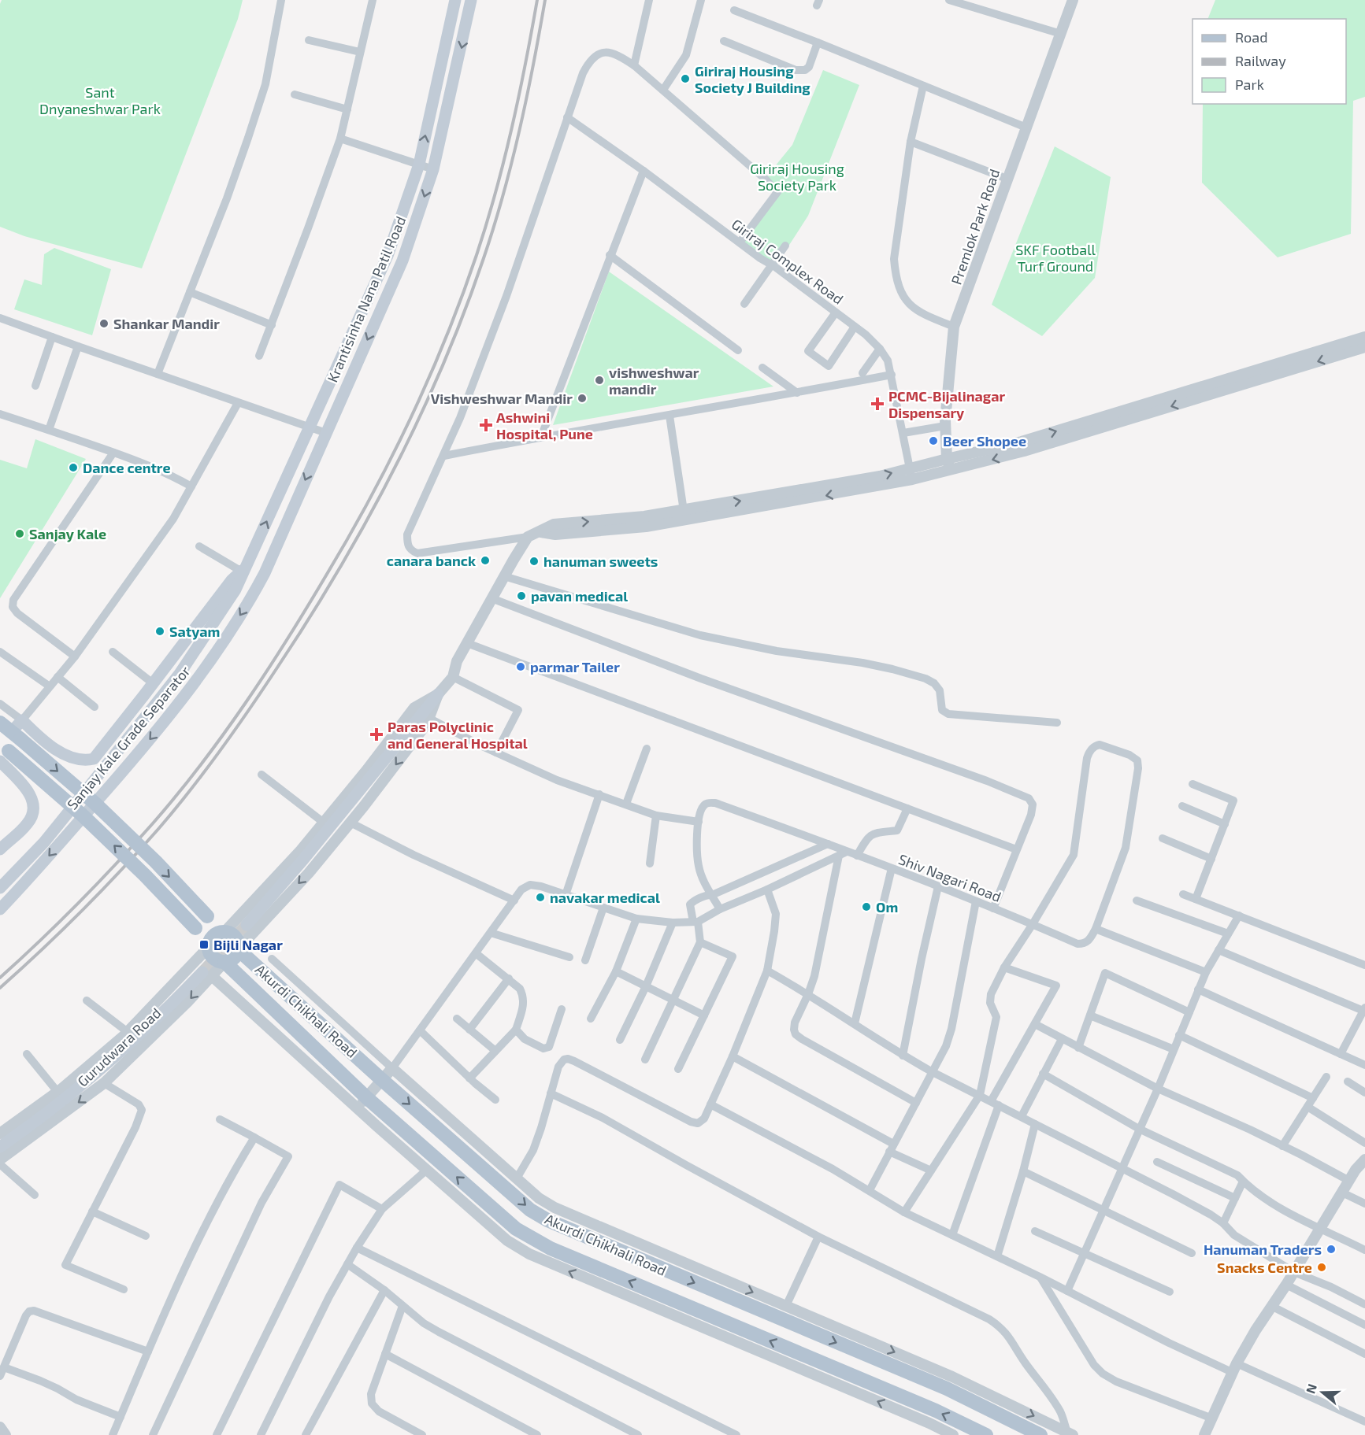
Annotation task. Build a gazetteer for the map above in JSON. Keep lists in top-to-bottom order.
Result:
{
  "streets": {
    "main road": ["Krantisinha Nana Patil Road", "Sanjay Kale Grade Separator", "Akurdi Chikhali Road"],
    "street": [
      "Premlok Park Road",
      "Giriraj Complex Road",
      "Shiv Nagari Road",
      "Gurudwara Road"
    ]
  },
  "crossings": [
    ["Krantisinha Nana Patil Road", "Sanjay Kale Grade Separator"],
    ["Akurdi Chikhali Road", "Gurudwara Road"]
  ],
  "parks": ["Sant Dnyaneshwar Park", "Giriraj Housing Society Park", "SKF Football Turf Ground"],
  "places": {
    "other": [
      "Giriraj Housing Society J Building",
      "Shankar Mandir",
      "vishweshwar mandir",
      "Vishweshwar Mandir",
      "Beer Shopee",
      "Dance centre",
      "Sanjay Kale",
      "canara banck",
      "hanuman sweets",
      "pavan medical",
      "Satyam",
      "parmar Tailer",
      "navakar medical",
      "Om",
      "Hanuman Traders",
      "Snacks Centre"
    ],
    "health": ["PCMC-Bijalinagar Dispensary", "Ashwini Hospital, Pune", "Paras Polyclinic and General Hospital"],
    "transit": ["Bijli Nagar"]
  },
  "legend": ["Road", "Railway", "Park"],
  "north": "left"
}
